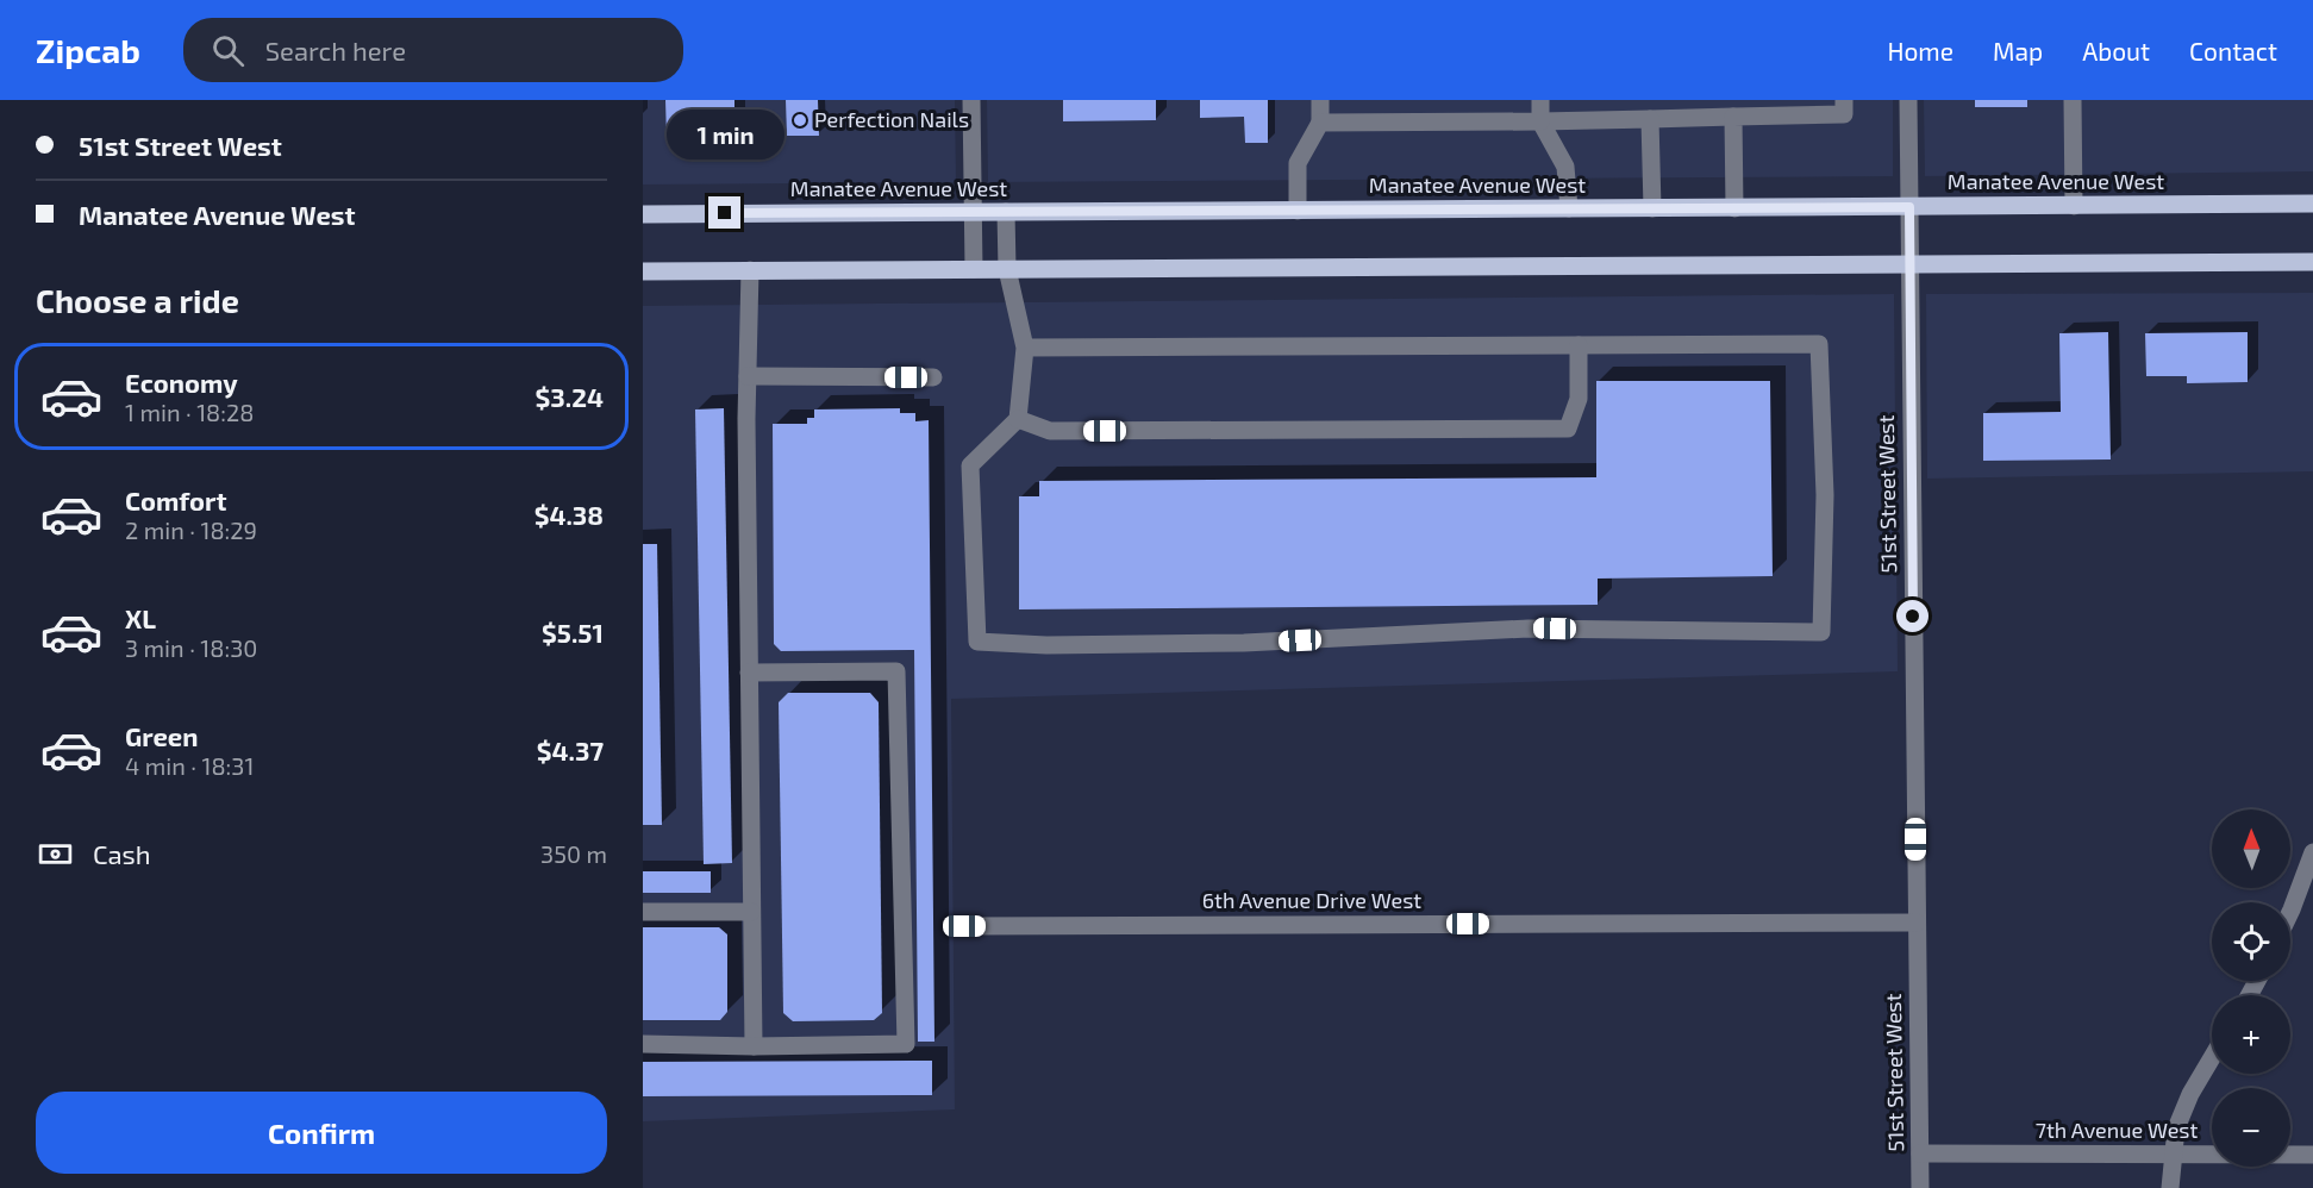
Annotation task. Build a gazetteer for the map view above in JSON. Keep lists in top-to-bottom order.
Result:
{
  "streets": {
    "main road": ["Manatee Avenue West"],
    "street": ["51st Street West", "6th Avenue Drive West", "7th Avenue West"]
  },
  "crossings": [
    ["Manatee Avenue West", "51st Street West"],
    ["51st Street West", "6th Avenue Drive West"],
    ["51st Street West", "7th Avenue West"]
  ],
  "places": ["Perfection Nails"],
  "north": "top",
  "page": {
    "header": "Zipcab",
    "search": "Search here",
    "nav": [
      "Home",
      "Map",
      "About",
      "Contact"
    ],
    "banner": ["51st Street West", "Manatee Avenue West"],
    "bubble": "1 min",
    "heading": "Choose a ride",
    "list": [
      {
        "name": "Economy",
        "note": "1 min · 18:28",
        "value": "$3.24"
      },
      {
        "name": "Comfort",
        "note": "2 min · 18:29",
        "value": "$4.38"
      },
      {
        "name": "XL",
        "note": "3 min · 18:30",
        "value": "$5.51"
      },
      {
        "name": "Green",
        "note": "4 min · 18:31",
        "value": "$4.37"
      }
    ],
    "map_buttons": ["+", "−"],
    "pay": ["Cash", "350 m"],
    "buttons": "Confirm"
  }
}
